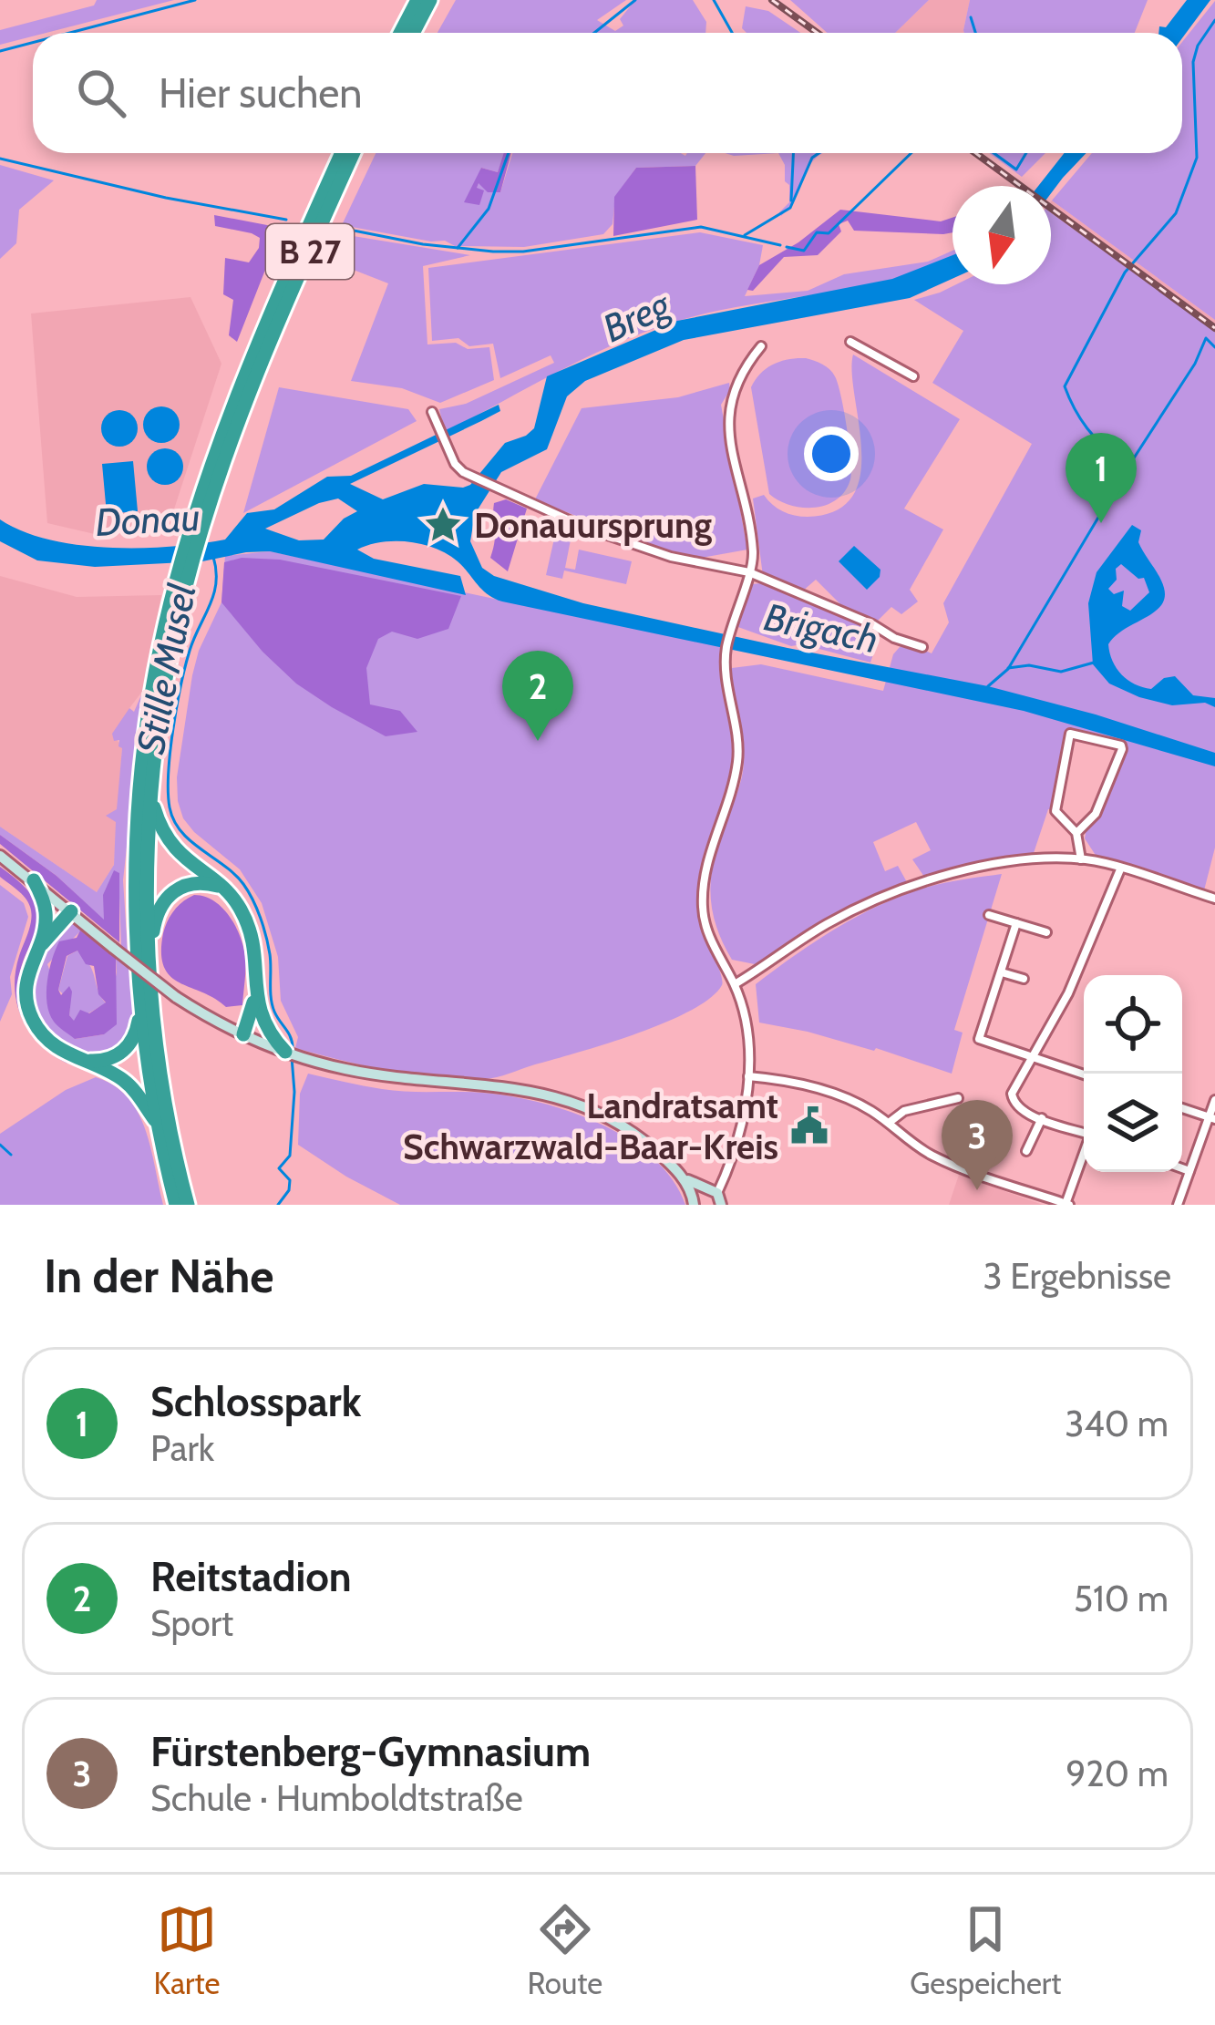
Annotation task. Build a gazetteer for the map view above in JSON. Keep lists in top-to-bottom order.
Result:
{
  "streets": {
    "highway": ["B 27"]
  },
  "water": [
    "Breg",
    "Donau",
    "Brigach",
    "Stille Musel"
  ],
  "places": {
    "place": ["Donauursprung"],
    "public building": ["Landratsamt Schwarzwald-Baar-Kreis"]
  },
  "north": "bottom",
  "page": {
    "search": "Hier suchen",
    "pins": ["1", "2", "3"],
    "heading": ["In der Nähe", "3 Ergebnisse"],
    "list": [
      {
        "mark": "1",
        "name": "Schlosspark",
        "note": "Park",
        "value": "340 m"
      },
      {
        "mark": "2",
        "name": "Reitstadion",
        "note": "Sport",
        "value": "510 m"
      },
      {
        "mark": "3",
        "name": "Fürstenberg-Gymnasium",
        "note": "Schule · Humboldtstraße",
        "value": "920 m"
      }
    ],
    "nav": ["Karte", "Route", "Gespeichert"]
  }
}
